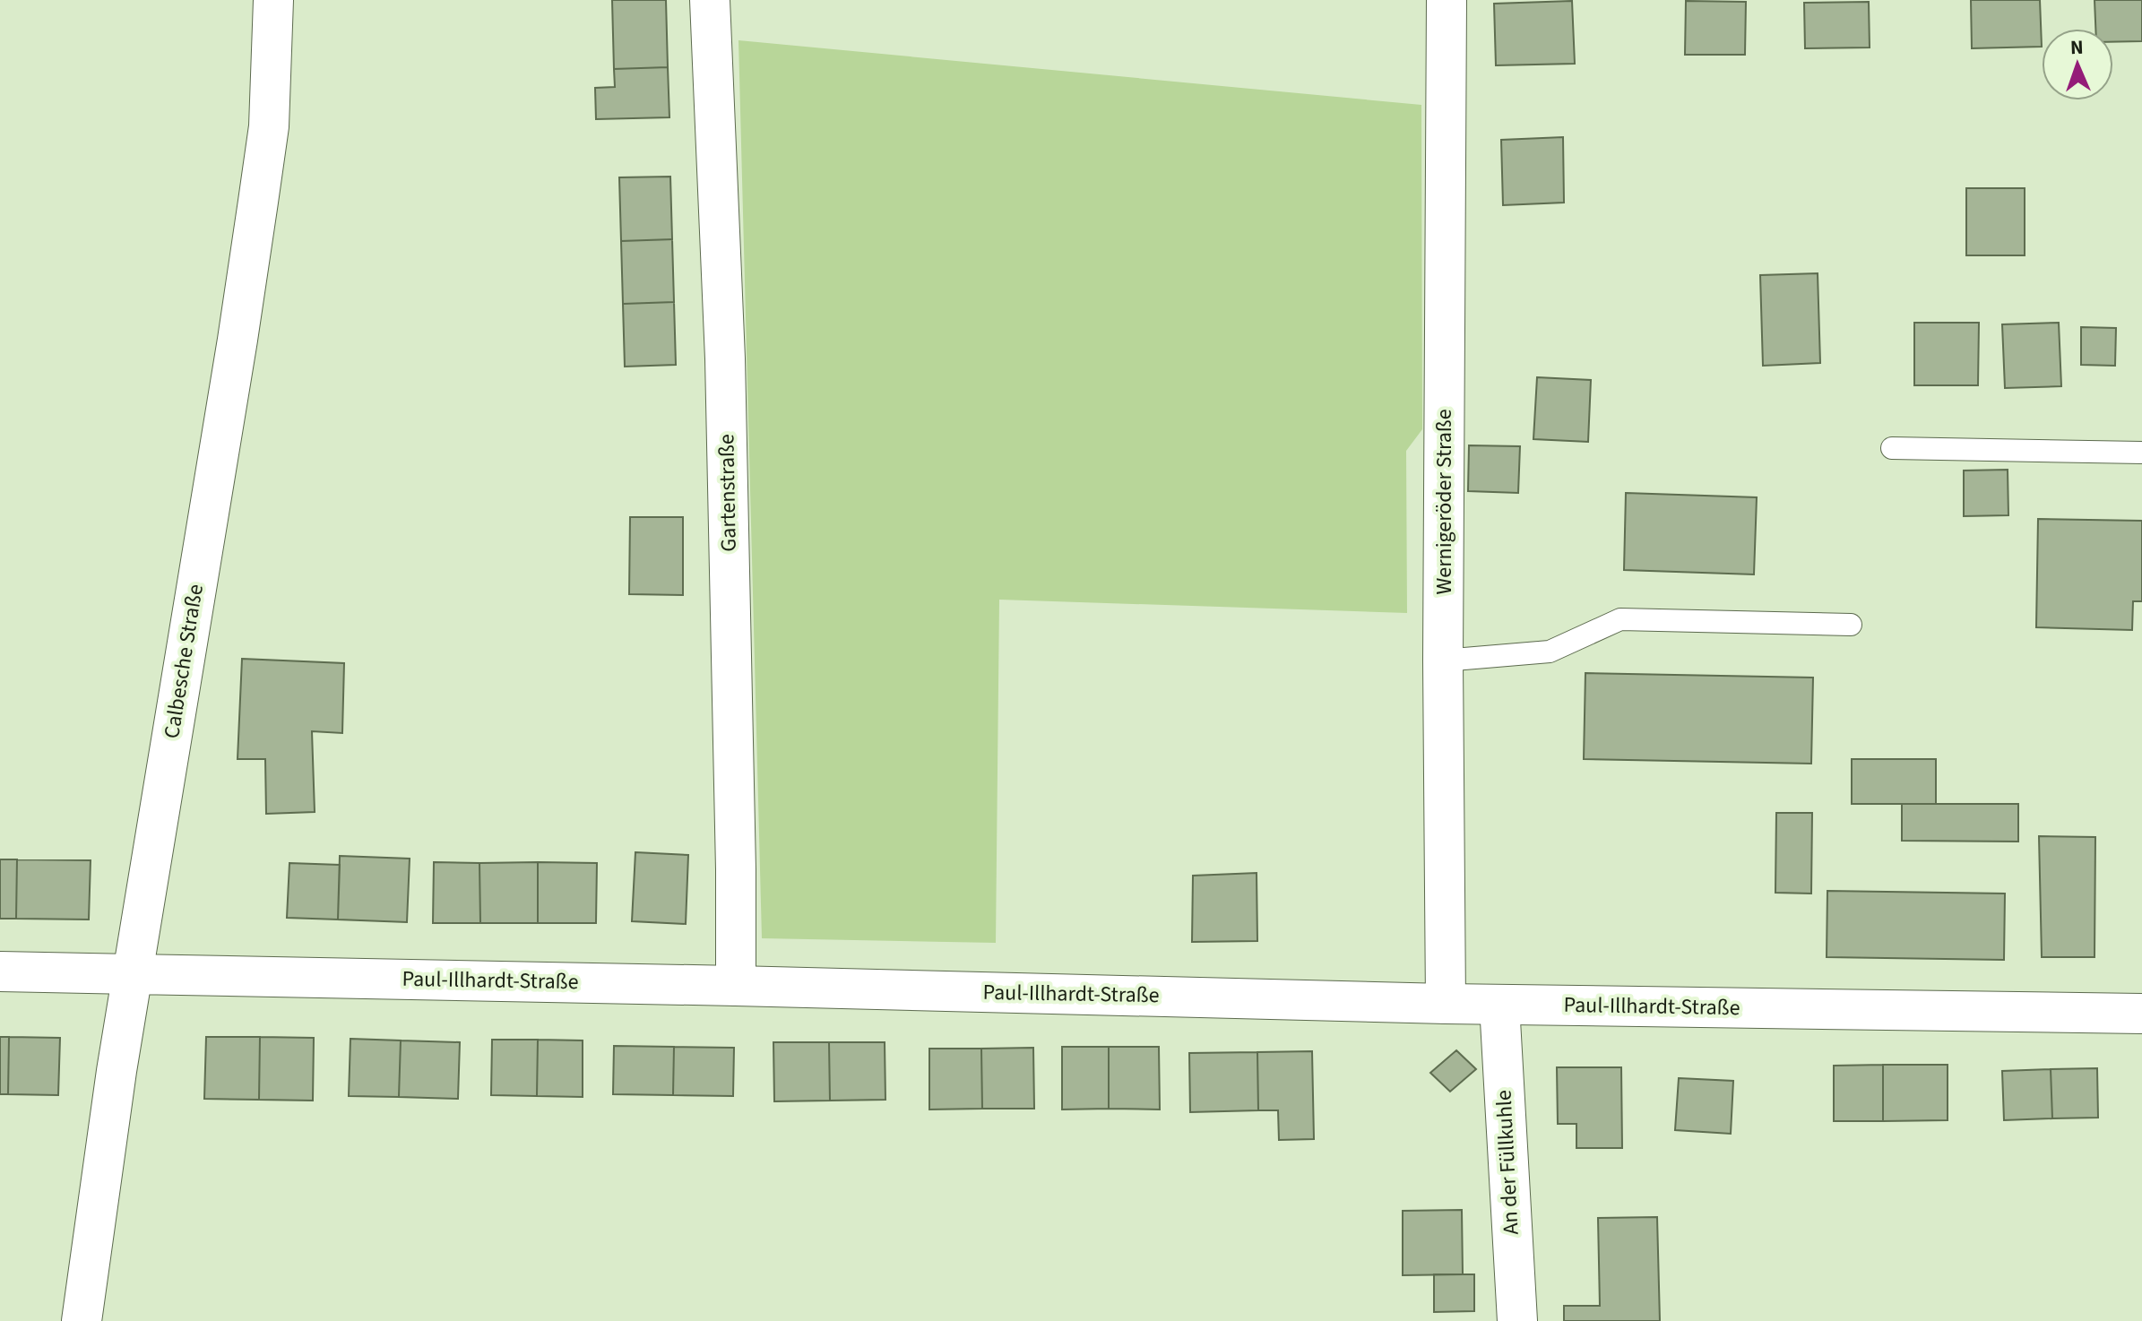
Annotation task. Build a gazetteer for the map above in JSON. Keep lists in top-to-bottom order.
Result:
{
  "streets": {
    "street": [
      "Gartenstraße",
      "Wernigeröder Straße",
      "Calbesche Straße",
      "Paul-Illhardt-Straße",
      "An der Füllkuhle"
    ]
  },
  "crossings": [
    ["Gartenstraße", "Paul-Illhardt-Straße"],
    ["Wernigeröder Straße", "Paul-Illhardt-Straße"],
    ["Calbesche Straße", "Paul-Illhardt-Straße"],
    ["Paul-Illhardt-Straße", "An der Füllkuhle"]
  ],
  "north": "top"
}
